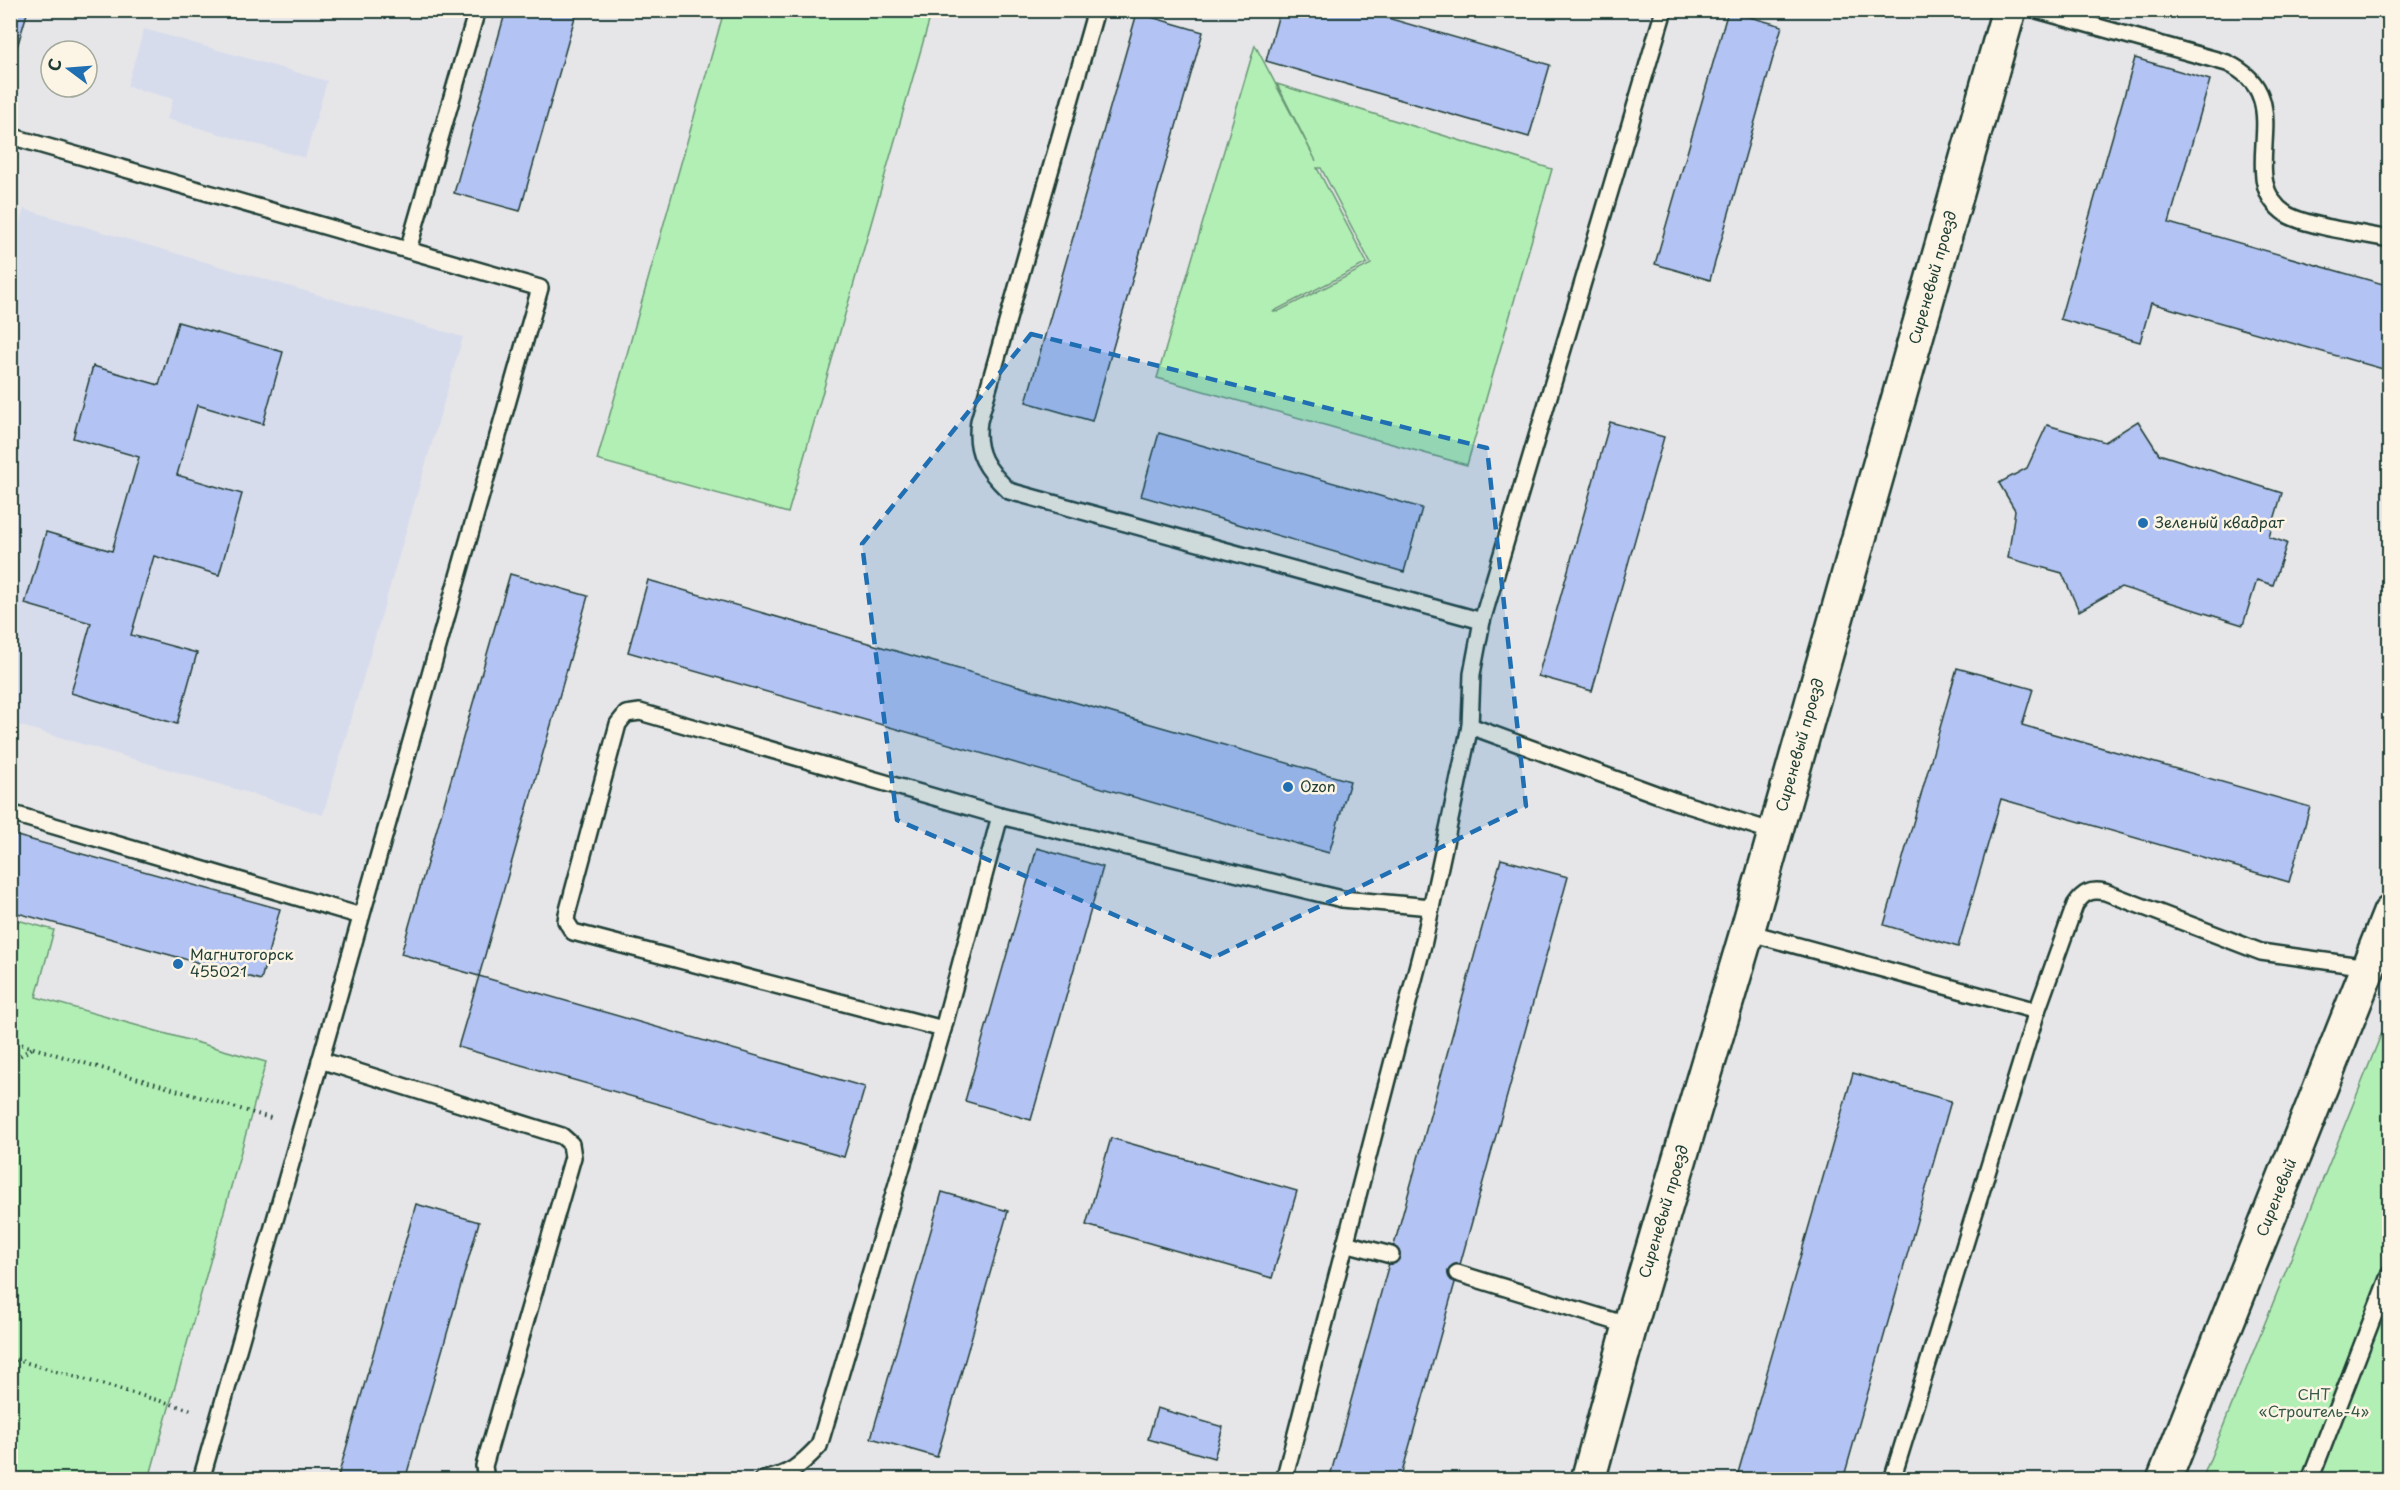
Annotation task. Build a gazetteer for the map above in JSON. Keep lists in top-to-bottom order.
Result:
{
  "streets": {
    "main road": ["Сиреневый проезд", "Сиреневый"]
  },
  "parks": ["СНТ «Строитель-4»"],
  "places": ["Зеленый квадрат", "Ozon", "Магнитогорск 455021"],
  "north": "left"
}
